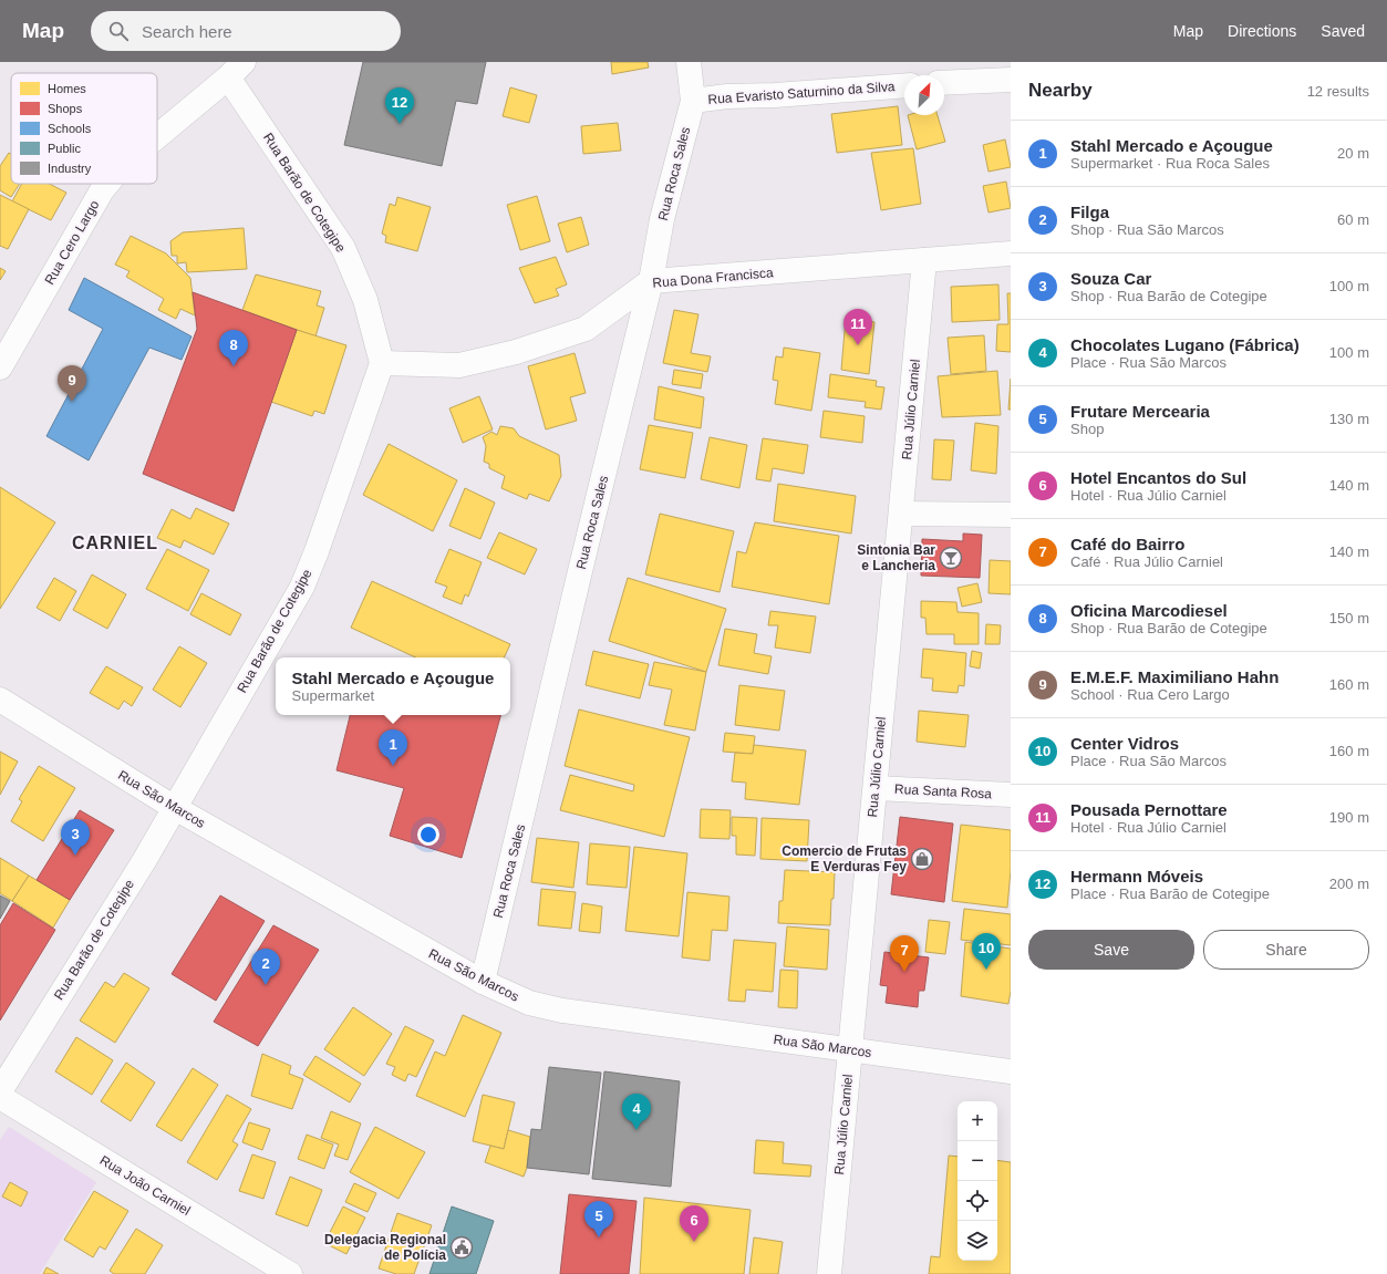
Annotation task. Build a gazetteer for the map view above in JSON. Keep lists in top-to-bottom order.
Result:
{
  "streets": {
    "street": [
      "Rua Evaristo Saturnino da Silva",
      "Rua Roca Sales",
      "Rua Barão de Cotegipe",
      "Rua Cero Largo",
      "Rua Dona Francisca",
      "Rua Júlio Carniel",
      "Rua Santa Rosa",
      "Rua São Marcos",
      "Rua João Carniel"
    ]
  },
  "crossings": [
    ["Rua Evaristo Saturnino da Silva", "Rua Roca Sales"],
    ["Rua Roca Sales", "Rua Dona Francisca"],
    ["Rua Roca Sales", "Rua São Marcos"],
    ["Rua Barão de Cotegipe", "Rua Cero Largo"],
    ["Rua Barão de Cotegipe", "Rua Dona Francisca"],
    ["Rua Barão de Cotegipe", "Rua São Marcos"],
    ["Rua Dona Francisca", "Rua Júlio Carniel"],
    ["Rua Júlio Carniel", "Rua Santa Rosa"],
    ["Rua Júlio Carniel", "Rua São Marcos"]
  ],
  "districts": ["CARNIEL"],
  "places": {
    "bar": ["Sintonia Bar e Lancheria"],
    "shop": ["Comercio de Frutas E Verduras Fey"],
    "public building": ["Delegacia Regional de Polícia"]
  },
  "legend": [
    "Homes",
    "Shops",
    "Schools",
    "Public",
    "Industry"
  ],
  "north": "top right",
  "page": {
    "header": "Map",
    "search": "Search here",
    "nav": ["Map", "Directions", "Saved"],
    "heading": ["Nearby", "12 results"],
    "pins": [
      "12",
      "11",
      "8",
      "9",
      "1",
      "3",
      "10",
      "7",
      "2",
      "4",
      "5",
      "6"
    ],
    "list": [
      {
        "mark": "1",
        "name": "Stahl Mercado e Açougue",
        "note": "Supermarket · Rua Roca Sales",
        "value": "20 m"
      },
      {
        "mark": "2",
        "name": "Filga",
        "note": "Shop · Rua São Marcos",
        "value": "60 m"
      },
      {
        "mark": "3",
        "name": "Souza Car",
        "note": "Shop · Rua Barão de Cotegipe",
        "value": "100 m"
      },
      {
        "mark": "4",
        "name": "Chocolates Lugano (Fábrica)",
        "note": "Place · Rua São Marcos",
        "value": "100 m"
      },
      {
        "mark": "5",
        "name": "Frutare Mercearia",
        "note": "Shop",
        "value": "130 m"
      },
      {
        "mark": "6",
        "name": "Hotel Encantos do Sul",
        "note": "Hotel · Rua Júlio Carniel",
        "value": "140 m"
      },
      {
        "mark": "7",
        "name": "Café do Bairro",
        "note": "Café · Rua Júlio Carniel",
        "value": "140 m"
      },
      {
        "mark": "8",
        "name": "Oficina Marcodiesel",
        "note": "Shop · Rua Barão de Cotegipe",
        "value": "150 m"
      },
      {
        "mark": "9",
        "name": "E.M.E.F. Maximiliano Hahn",
        "note": "School · Rua Cero Largo",
        "value": "160 m"
      },
      {
        "mark": "10",
        "name": "Center Vidros",
        "note": "Place · Rua São Marcos",
        "value": "160 m"
      },
      {
        "mark": "11",
        "name": "Pousada Pernottare",
        "note": "Hotel · Rua Júlio Carniel",
        "value": "190 m"
      },
      {
        "mark": "12",
        "name": "Hermann Móveis",
        "note": "Place · Rua Barão de Cotegipe",
        "value": "200 m"
      }
    ],
    "popup": ["Stahl Mercado e Açougue", "Supermarket"],
    "buttons": ["Save", "Share"],
    "map_buttons": ["+", "−"]
  }
}
